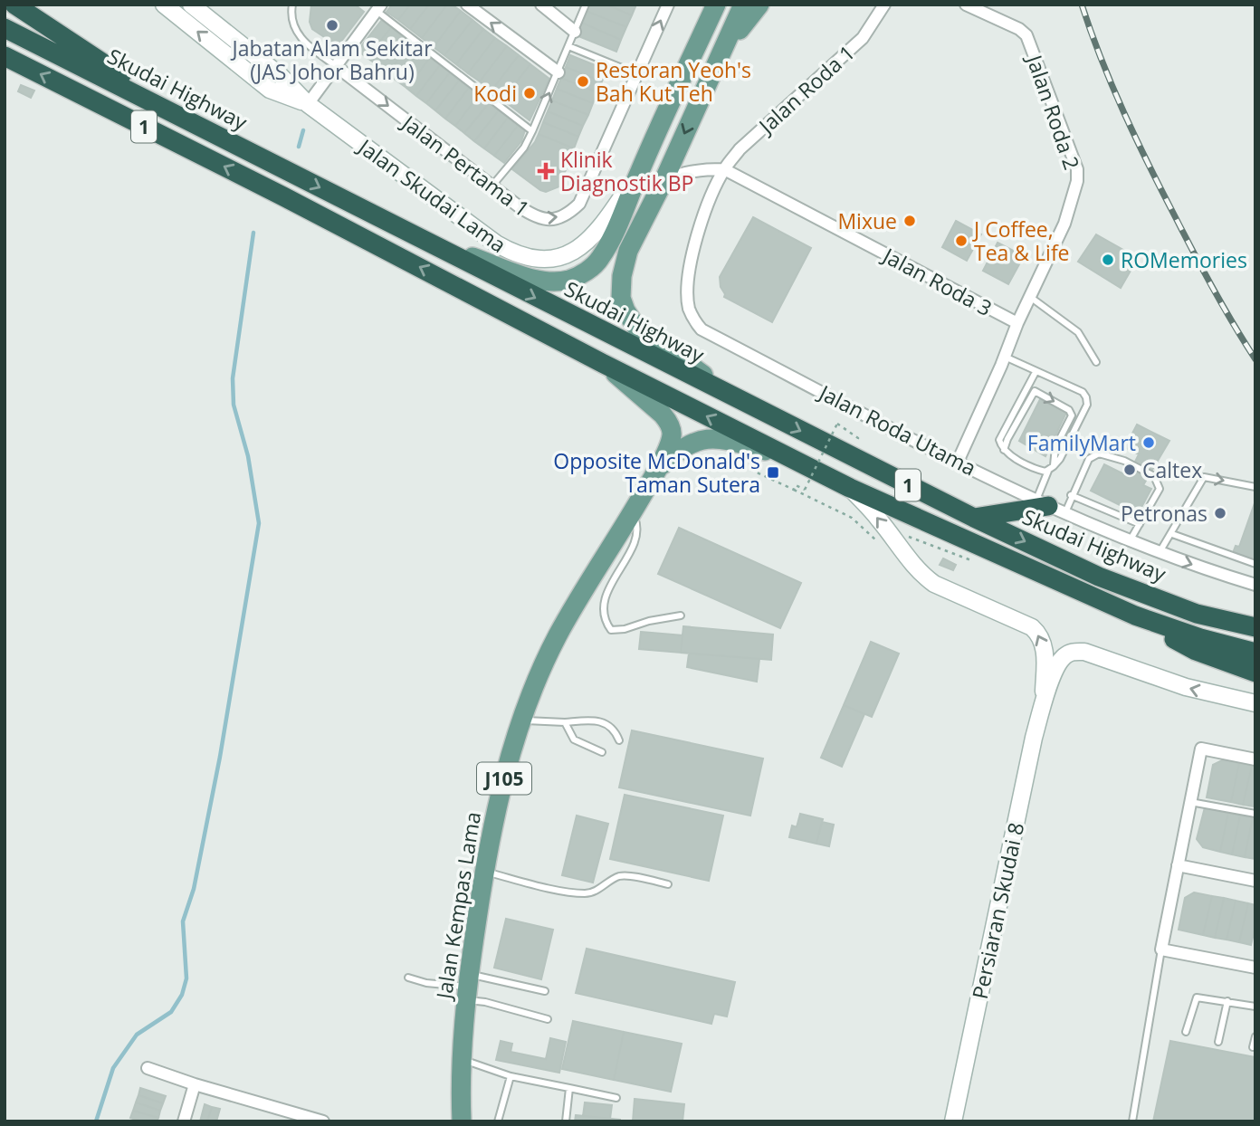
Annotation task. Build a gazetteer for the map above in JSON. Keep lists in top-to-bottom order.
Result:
{
  "streets": {
    "highway": ["Skudai Highway", "1"],
    "main road": ["J105", "Jalan Kempas Lama"],
    "street": [
      "Jalan Roda 1",
      "Jalan Roda 2",
      "Jalan Pertama 1",
      "Jalan Skudai Lama",
      "Jalan Roda 3",
      "Jalan Roda Utama",
      "Persiaran Skudai 8"
    ]
  },
  "crossings": [
    ["Jalan Roda 1", "Jalan Roda 3"],
    ["Jalan Roda 1", "Jalan Roda Utama"],
    ["Jalan Roda 2", "Jalan Roda 3"],
    ["Jalan Roda 2", "Jalan Roda Utama"],
    ["1", "Jalan Kempas Lama"],
    ["Jalan Roda 3", "Jalan Roda Utama"]
  ],
  "places": {
    "other": [
      "Jabatan Alam Sekitar (JAS Johor Bahru)",
      "Restoran Yeoh's Bah Kut Teh",
      "Kodi",
      "Mixue",
      "J Coffee, Tea & Life",
      "ROMemories",
      "FamilyMart",
      "Caltex",
      "Petronas"
    ],
    "health": ["Klinik Diagnostik BP"],
    "transit": ["Opposite McDonald's Taman Sutera"]
  }
}
